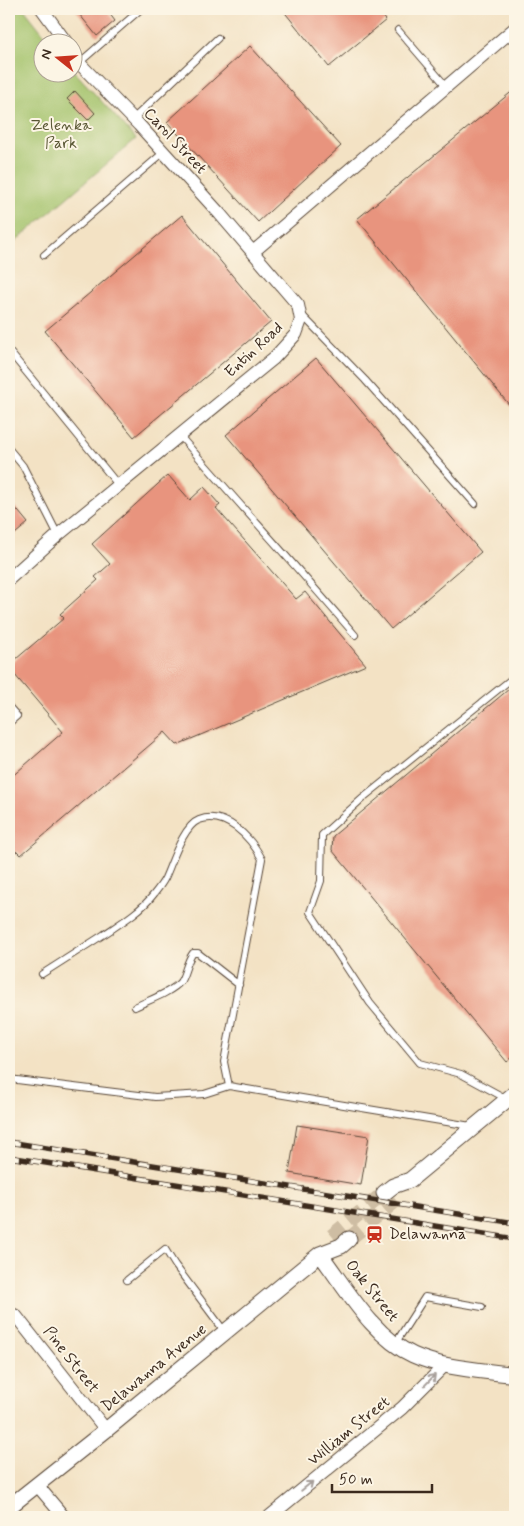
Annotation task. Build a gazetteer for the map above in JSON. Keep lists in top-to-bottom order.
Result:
{
  "streets": {
    "street": [
      "Carol Street",
      "Entin Road",
      "Oak Street",
      "Pine Street",
      "Delawanna Avenue",
      "William Street"
    ]
  },
  "crossings": [
    ["Carol Street", "Entin Road"],
    ["Oak Street", "Delawanna Avenue"],
    ["Oak Street", "William Street"],
    ["Pine Street", "Delawanna Avenue"]
  ],
  "one_way": ["William Street"],
  "parks": ["Zelenka Park"],
  "places": {
    "station": ["Delawanna"]
  },
  "scale_bar": "50 m",
  "north": "left"
}
